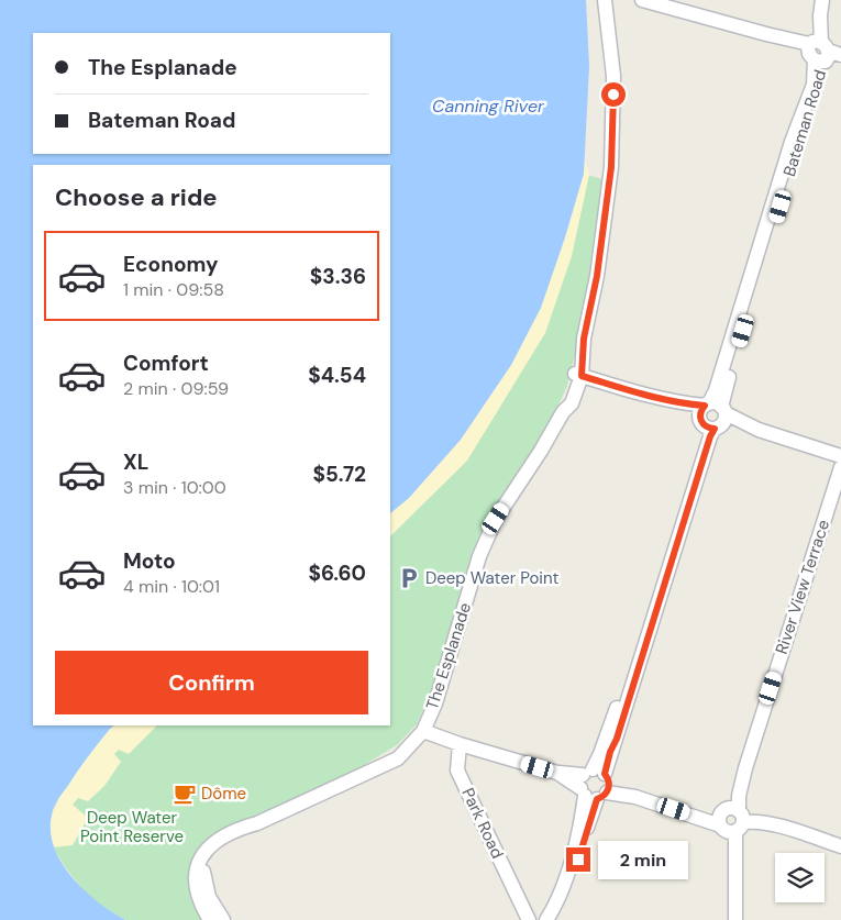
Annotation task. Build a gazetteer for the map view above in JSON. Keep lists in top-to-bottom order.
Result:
{
  "streets": {
    "street": [
      "Bateman Road",
      "River View Terrace",
      "The Esplanade",
      "Park Road"
    ]
  },
  "crossings": [
    ["Bateman Road", "Park Road"]
  ],
  "water": ["Canning River"],
  "parks": ["Deep Water Point Reserve"],
  "places": {
    "parking": ["Deep Water Point"],
    "cafe": ["Dôme"]
  },
  "page": {
    "banner": ["The Esplanade", "Bateman Road"],
    "heading": "Choose a ride",
    "list": [
      {
        "name": "Economy",
        "note": "1 min · 09:58",
        "value": "$3.36"
      },
      {
        "name": "Comfort",
        "note": "2 min · 09:59",
        "value": "$4.54"
      },
      {
        "name": "XL",
        "note": "3 min · 10:00",
        "value": "$5.72"
      },
      {
        "name": "Moto",
        "note": "4 min · 10:01",
        "value": "$6.60"
      }
    ],
    "buttons": "Confirm",
    "bubble": "2 min"
  }
}
